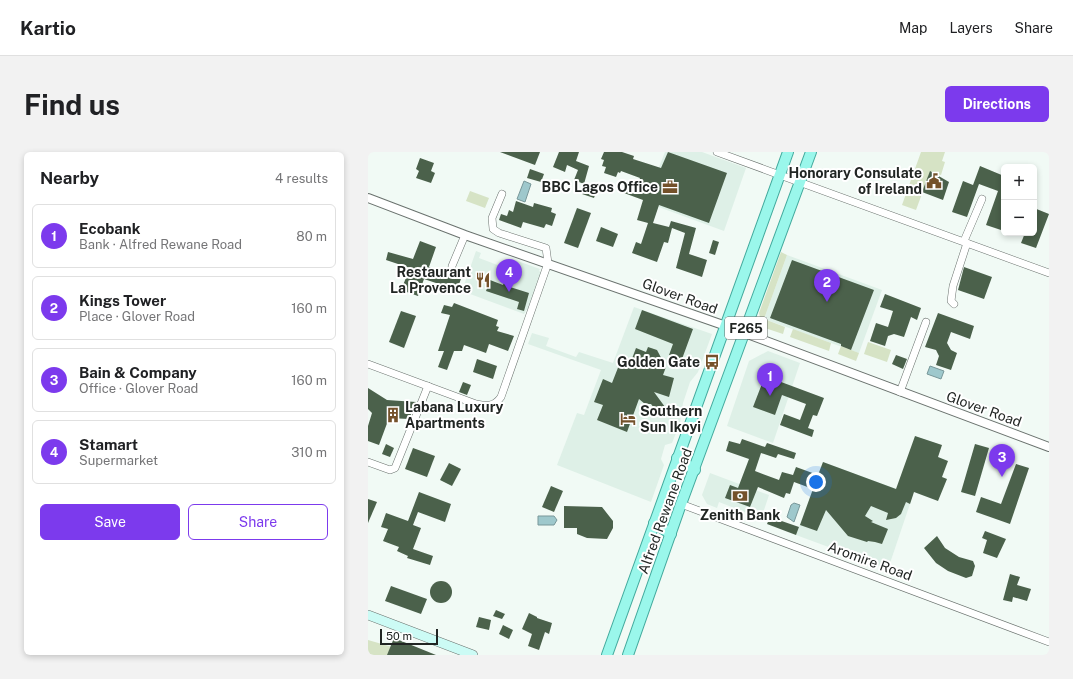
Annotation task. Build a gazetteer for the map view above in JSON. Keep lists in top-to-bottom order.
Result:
{
  "streets": {
    "main road": ["F265", "Alfred Rewane Road"],
    "street": ["Glover Road", "Aromire Road"]
  },
  "crossings": [
    ["Glover Road", "Alfred Rewane Road"],
    ["Alfred Rewane Road", "Aromire Road"]
  ],
  "places": {
    "public building": ["Honorary Consulate of Ireland"],
    "office": ["BBC Lagos Office"],
    "restaurant": ["Restaurant La Provence"],
    "bus stop": ["Golden Gate"],
    "building": ["Labana Luxury Apartments"],
    "hotel": ["Southern Sun Ikoyi"],
    "bank": ["Zenith Bank"]
  },
  "scale_bar": "50 m",
  "page": {
    "header": "Kartio",
    "nav": ["Map", "Layers", "Share"],
    "buttons": [
      "Directions",
      ["Save", "Share"]
    ],
    "title": "Find us",
    "heading": ["Nearby", "4 results"],
    "map_buttons": ["+", "−"],
    "list": [
      {
        "mark": "1",
        "name": "Ecobank",
        "note": "Bank · Alfred Rewane Road",
        "value": "80 m"
      },
      {
        "mark": "2",
        "name": "Kings Tower",
        "note": "Place · Glover Road",
        "value": "160 m"
      },
      {
        "mark": "3",
        "name": "Bain & Company",
        "note": "Office · Glover Road",
        "value": "160 m"
      },
      {
        "mark": "4",
        "name": "Stamart",
        "note": "Supermarket",
        "value": "310 m"
      }
    ],
    "pins": [
      "4",
      "2",
      "1",
      "3"
    ],
    "scale": "50 m"
  }
}
